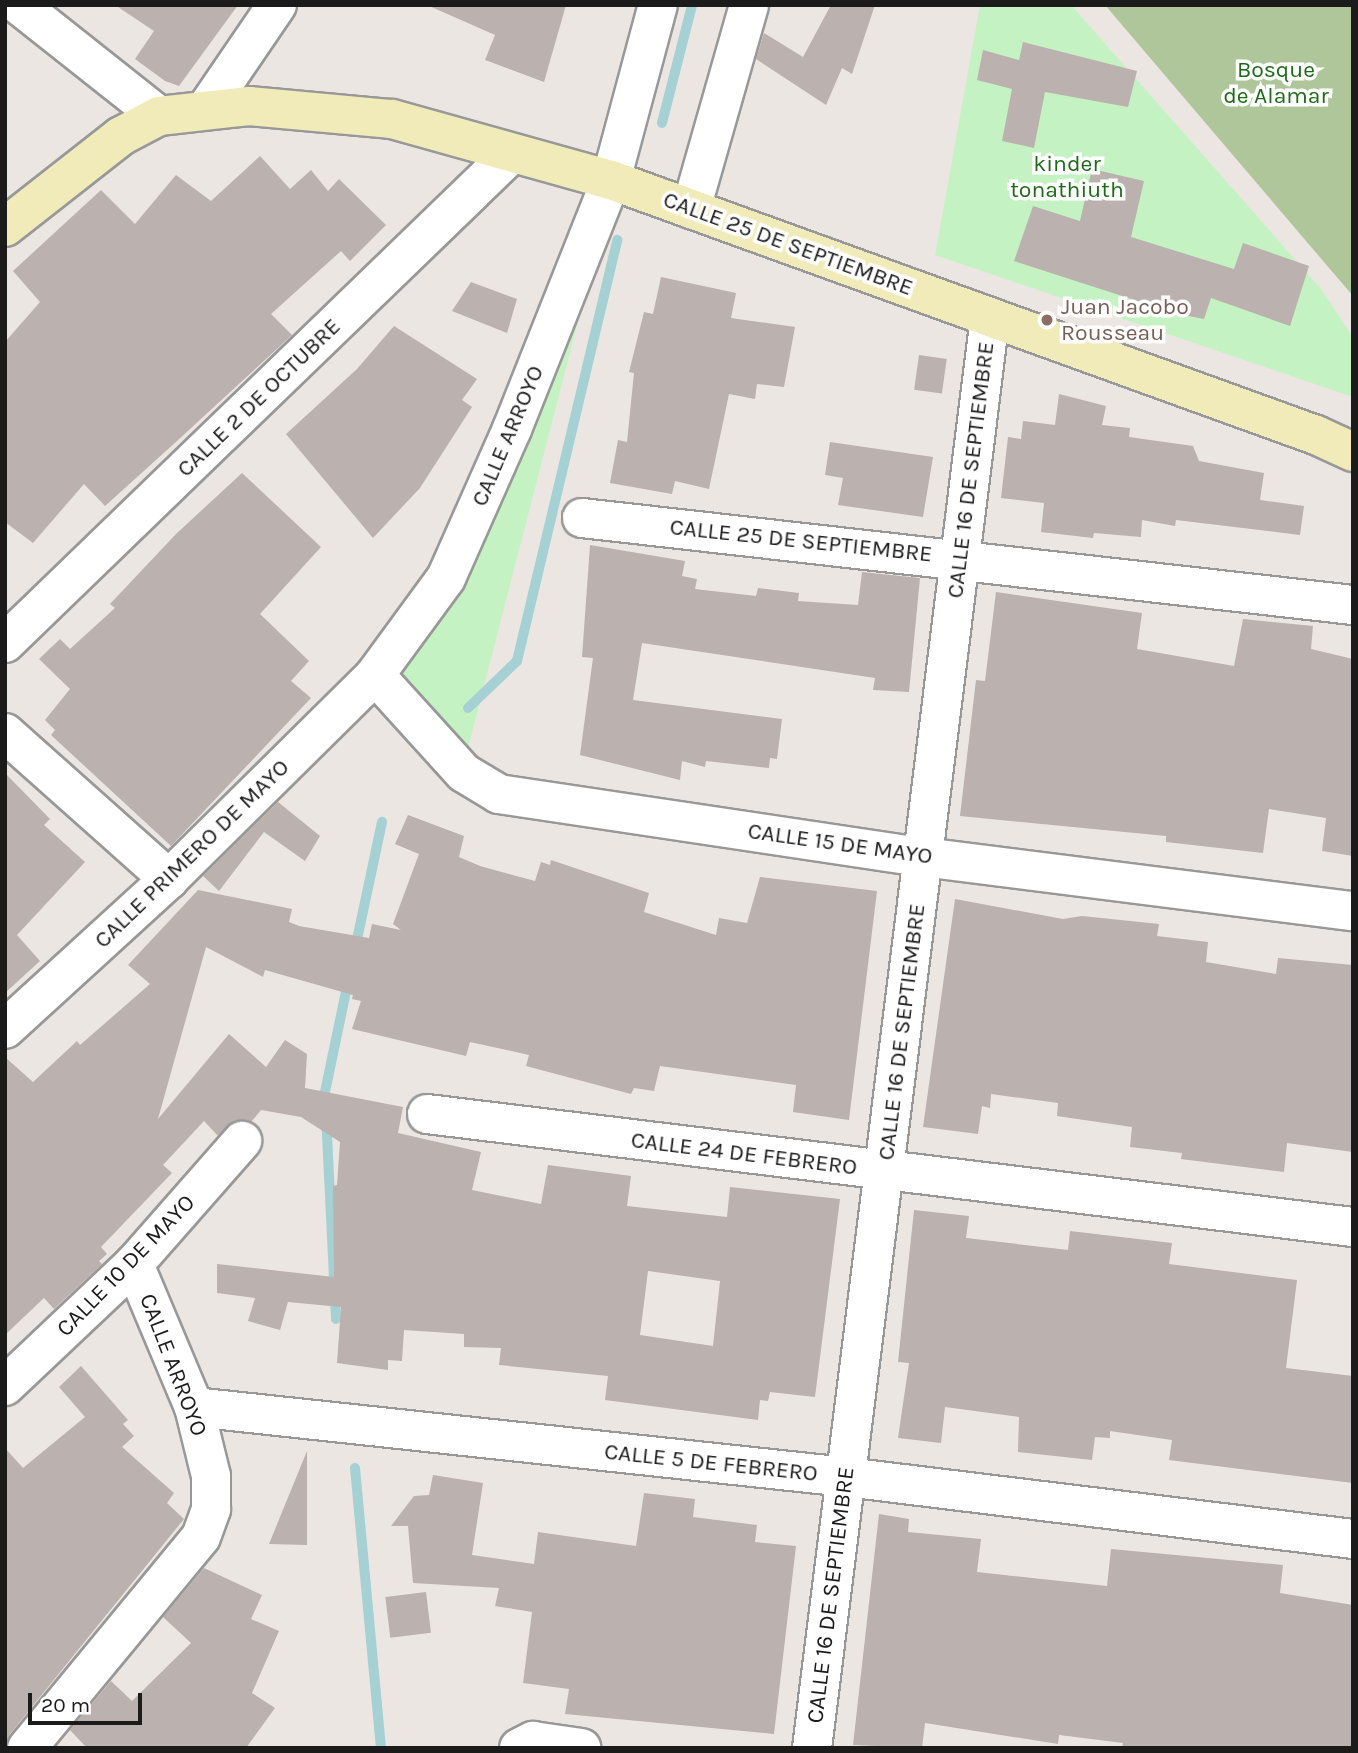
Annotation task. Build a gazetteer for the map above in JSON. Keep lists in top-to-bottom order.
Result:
{
  "streets": {
    "main road": ["CALLE 25 DE SEPTIEMBRE"],
    "street": [
      "CALLE 2 DE OCTUBRE",
      "CALLE ARROYO",
      "CALLE 16 DE SEPTIEMBRE",
      "CALLE 15 DE MAYO",
      "CALLE PRIMERO DE MAYO",
      "CALLE 24 DE FEBRERO",
      "CALLE 10 DE MAYO",
      "CALLE 5 DE FEBRERO"
    ]
  },
  "crossings": [
    ["CALLE 25 DE SEPTIEMBRE", "CALLE 2 DE OCTUBRE"],
    ["CALLE 25 DE SEPTIEMBRE", "CALLE ARROYO"],
    ["CALLE 25 DE SEPTIEMBRE", "CALLE 16 DE SEPTIEMBRE"],
    ["CALLE ARROYO", "CALLE 15 DE MAYO"],
    ["CALLE ARROYO", "CALLE PRIMERO DE MAYO"],
    ["CALLE ARROYO", "CALLE 10 DE MAYO"],
    ["CALLE ARROYO", "CALLE 5 DE FEBRERO"],
    ["CALLE 16 DE SEPTIEMBRE", "CALLE 15 DE MAYO"],
    ["CALLE 16 DE SEPTIEMBRE", "CALLE 24 DE FEBRERO"],
    ["CALLE 16 DE SEPTIEMBRE", "CALLE 5 DE FEBRERO"],
    ["CALLE 15 DE MAYO", "CALLE PRIMERO DE MAYO"]
  ],
  "parks": ["Bosque de Alamar", "kinder tonathiuth"],
  "places": ["Juan Jacobo Rousseau"],
  "scale_bar": "20 m"
}
